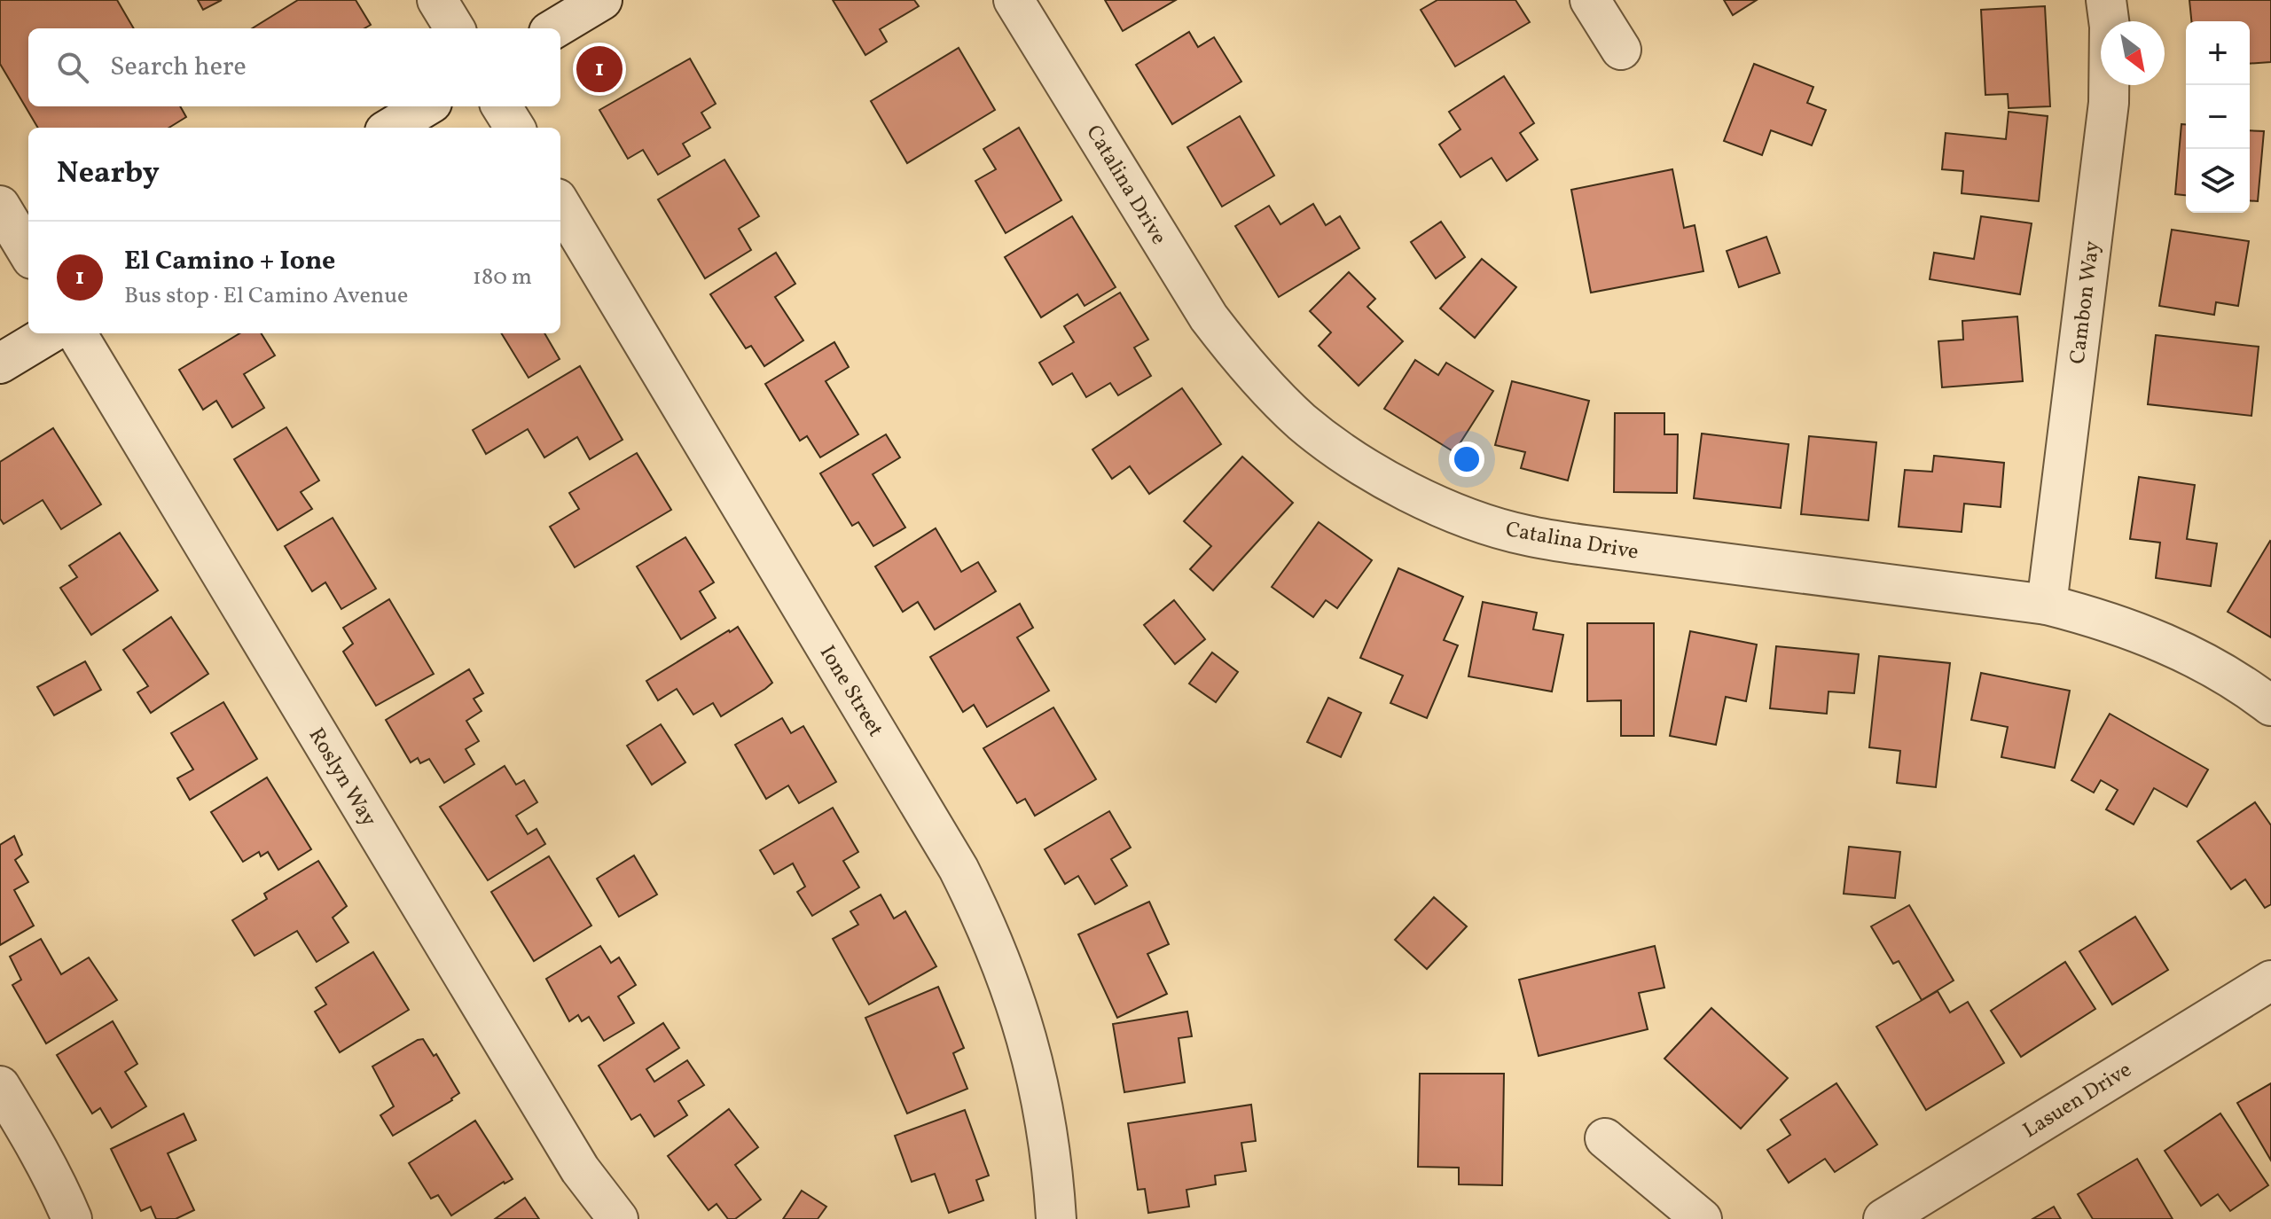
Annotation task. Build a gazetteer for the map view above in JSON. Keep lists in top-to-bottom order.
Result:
{
  "streets": {
    "street": [
      "Catalina Drive",
      "Cambon Way",
      "Ione Street",
      "Roslyn Way",
      "Lasuen Drive"
    ]
  },
  "crossings": [
    ["Catalina Drive", "Cambon Way"]
  ],
  "north": "bottom right",
  "page": {
    "map_buttons": ["+", "−"],
    "search": "Search here",
    "pins": "1",
    "heading": "Nearby",
    "list": [
      {
        "mark": "1",
        "name": "El Camino + Ione",
        "note": "Bus stop · El Camino Avenue",
        "value": "180 m"
      }
    ]
  }
}
